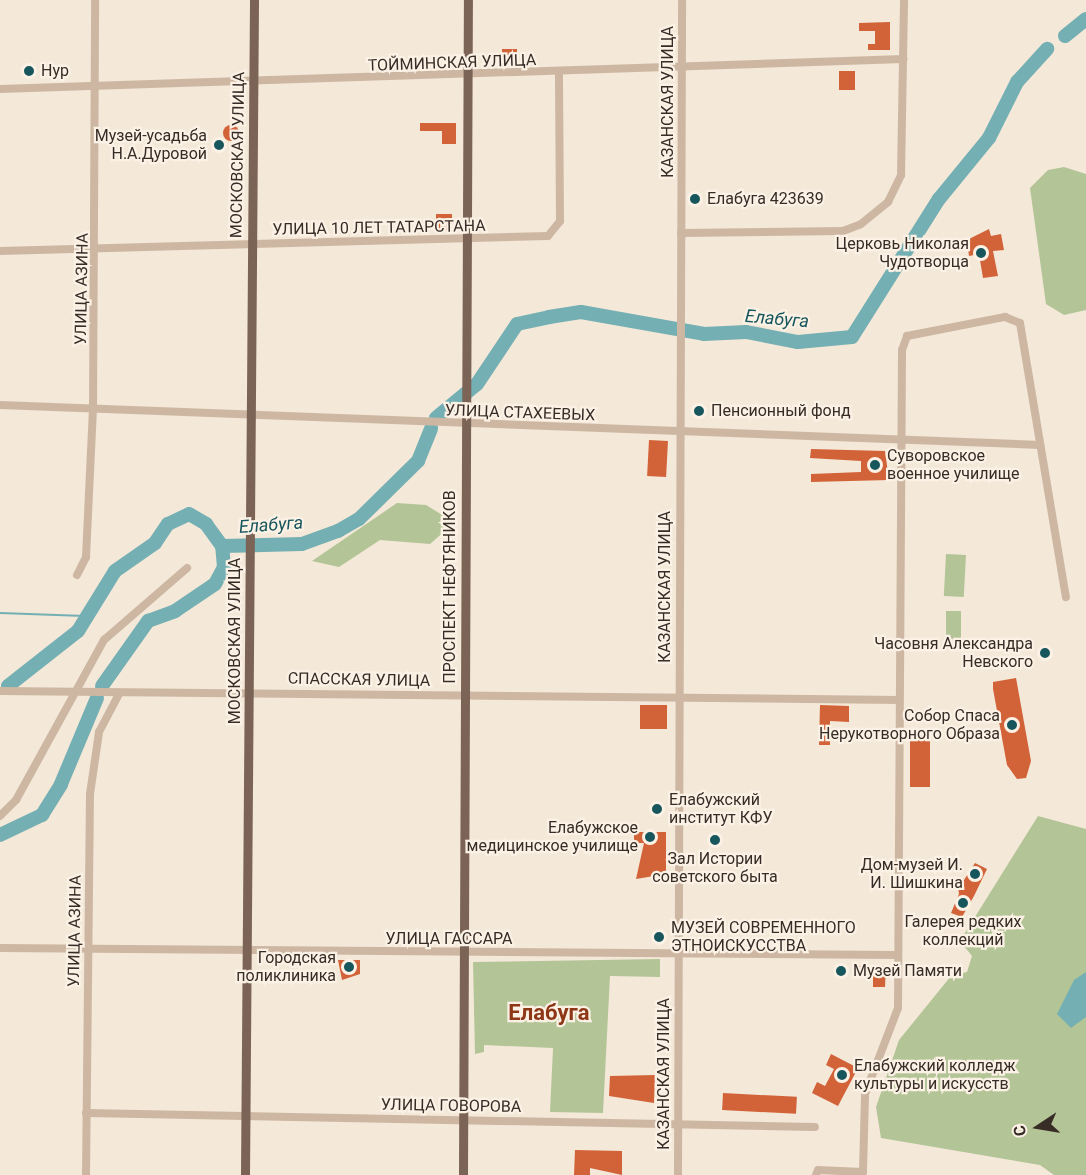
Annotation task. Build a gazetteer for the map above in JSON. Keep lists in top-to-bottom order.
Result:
{
  "streets": {
    "main road": ["МОСКОВСКАЯ УЛИЦА", "ПРОСПЕКТ НЕФТЯНИКОВ"],
    "street": [
      "ТОЙМИНСКАЯ УЛИЦА",
      "КАЗАНСКАЯ УЛИЦА",
      "УЛИЦА 10 ЛЕТ ТАТАРСТАНА",
      "УЛИЦА АЗИНА",
      "УЛИЦА СТАХЕЕВЫХ",
      "СПАССКАЯ УЛИЦА",
      "УЛИЦА ГАССАРА",
      "УЛИЦА ГОВОРОВА"
    ]
  },
  "crossings": [
    ["ТОЙМИНСКАЯ УЛИЦА", "КАЗАНСКАЯ УЛИЦА"],
    ["ТОЙМИНСКАЯ УЛИЦА", "МОСКОВСКАЯ УЛИЦА"],
    ["ТОЙМИНСКАЯ УЛИЦА", "УЛИЦА 10 ЛЕТ ТАТАРСТАНА"],
    ["ТОЙМИНСКАЯ УЛИЦА", "УЛИЦА АЗИНА"],
    ["ТОЙМИНСКАЯ УЛИЦА", "ПРОСПЕКТ НЕФТЯНИКОВ"],
    ["КАЗАНСКАЯ УЛИЦА", "УЛИЦА СТАХЕЕВЫХ"],
    ["КАЗАНСКАЯ УЛИЦА", "СПАССКАЯ УЛИЦА"],
    ["КАЗАНСКАЯ УЛИЦА", "УЛИЦА ГАССАРА"],
    ["КАЗАНСКАЯ УЛИЦА", "УЛИЦА ГОВОРОВА"],
    ["МОСКОВСКАЯ УЛИЦА", "УЛИЦА 10 ЛЕТ ТАТАРСТАНА"],
    ["МОСКОВСКАЯ УЛИЦА", "УЛИЦА СТАХЕЕВЫХ"],
    ["МОСКОВСКАЯ УЛИЦА", "СПАССКАЯ УЛИЦА"],
    ["МОСКОВСКАЯ УЛИЦА", "УЛИЦА ГАССАРА"],
    ["МОСКОВСКАЯ УЛИЦА", "УЛИЦА ГОВОРОВА"],
    ["УЛИЦА 10 ЛЕТ ТАТАРСТАНА", "УЛИЦА АЗИНА"],
    ["УЛИЦА 10 ЛЕТ ТАТАРСТАНА", "ПРОСПЕКТ НЕФТЯНИКОВ"],
    ["УЛИЦА АЗИНА", "УЛИЦА СТАХЕЕВЫХ"],
    ["УЛИЦА АЗИНА", "СПАССКАЯ УЛИЦА"],
    ["УЛИЦА АЗИНА", "УЛИЦА ГАССАРА"],
    ["УЛИЦА АЗИНА", "УЛИЦА ГОВОРОВА"],
    ["УЛИЦА СТАХЕЕВЫХ", "ПРОСПЕКТ НЕФТЯНИКОВ"],
    ["ПРОСПЕКТ НЕФТЯНИКОВ", "СПАССКАЯ УЛИЦА"],
    ["ПРОСПЕКТ НЕФТЯНИКОВ", "УЛИЦА ГАССАРА"],
    ["ПРОСПЕКТ НЕФТЯНИКОВ", "УЛИЦА ГОВОРОВА"]
  ],
  "districts": ["Елабуга"],
  "water": ["Елабуга"],
  "places": [
    "Нур",
    "Музей-усадьба Н.А.Дуровой",
    "Елабуга 423639",
    "Церковь Николая Чудотворца",
    "Пенсионный фонд",
    "Суворовское военное училище",
    "Часовня Александра Невского",
    "Собор Спаса Нерукотворного Образа",
    "Елабужский институт КФУ",
    "Елабужское медицинское училище",
    "Зал Истории советского быта",
    "Дом-музей И. И. Шишкина",
    "Галерея редких коллекций",
    "МУЗЕЙ СОВРЕМЕННОГО ЭТНОИСКУССТВА",
    "Городская поликлиника",
    "Музей Памяти",
    "Елабужский колледж культуры и искусств"
  ],
  "north": "left"
}
